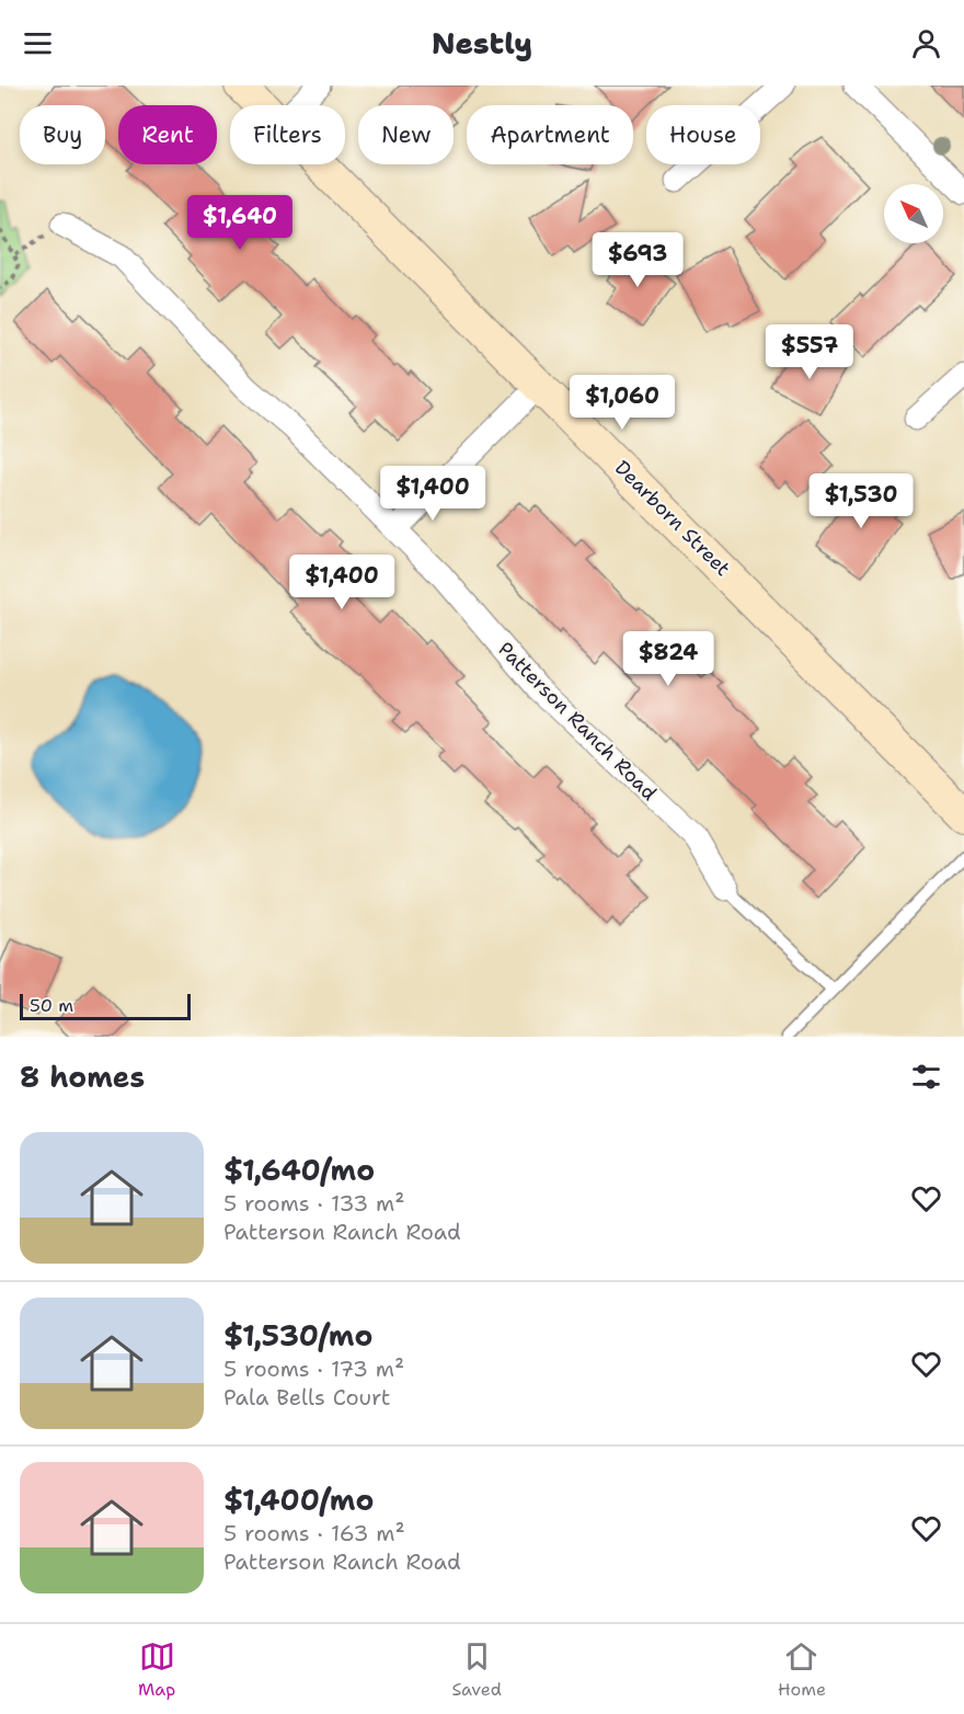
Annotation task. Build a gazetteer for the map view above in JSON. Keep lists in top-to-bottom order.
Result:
{
  "streets": {
    "street": ["Dearborn Street", "Patterson Ranch Road"]
  },
  "scale_bar": "50 m",
  "north": "top left",
  "page": {
    "header": "Nestly",
    "chip": [
      "Buy",
      "Rent",
      "Filters",
      "New",
      "Apartment",
      "House"
    ],
    "price": [
      "$1,640",
      "$693",
      "$557",
      "$1,060",
      "$1,400",
      "$1,530",
      "$1,400",
      "$824"
    ],
    "scale": "50 m",
    "heading": "8 homes",
    "list": [
      {
        "name": "$1,640/mo",
        "note": "5 rooms · 133 m² · Patterson Ranch Road"
      },
      {
        "name": "$1,530/mo",
        "note": "5 rooms · 173 m² · Pala Bells Court"
      },
      {
        "name": "$1,400/mo",
        "note": "5 rooms · 163 m² · Patterson Ranch Road"
      }
    ],
    "tabs": ["Map", "Saved", "Home"]
  }
}
